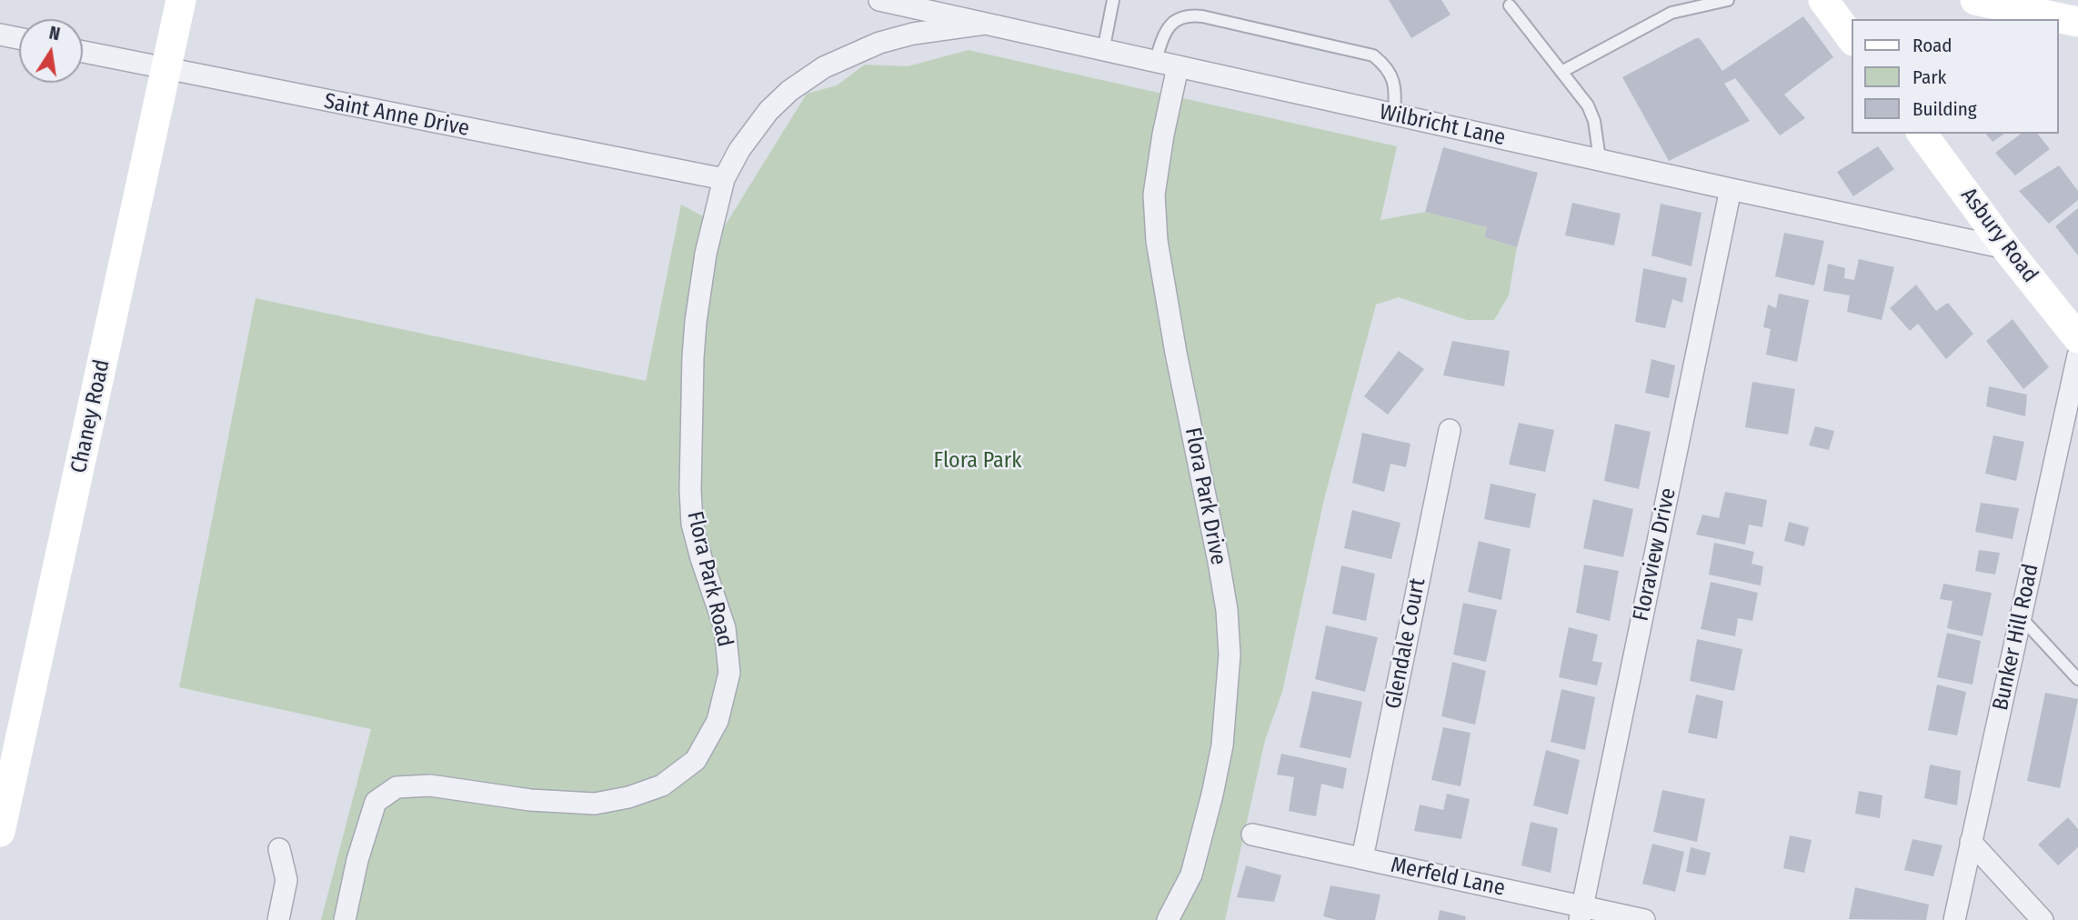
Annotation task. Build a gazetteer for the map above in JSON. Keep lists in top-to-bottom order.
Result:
{
  "streets": {
    "street": [
      "Saint Anne Drive",
      "Wilbricht Lane",
      "Asbury Road",
      "Chaney Road",
      "Flora Park Drive",
      "Floraview Drive",
      "Flora Park Road",
      "Bunker Hill Road",
      "Glendale Court",
      "Merfeld Lane"
    ]
  },
  "crossings": [
    ["Saint Anne Drive", "Chaney Road"],
    ["Saint Anne Drive", "Flora Park Road"],
    ["Wilbricht Lane", "Asbury Road"],
    ["Wilbricht Lane", "Flora Park Drive"],
    ["Wilbricht Lane", "Floraview Drive"],
    ["Wilbricht Lane", "Flora Park Road"],
    ["Floraview Drive", "Merfeld Lane"],
    ["Glendale Court", "Merfeld Lane"]
  ],
  "parks": ["Flora Park"],
  "legend": ["Road", "Park", "Building"],
  "north": "top"
}
